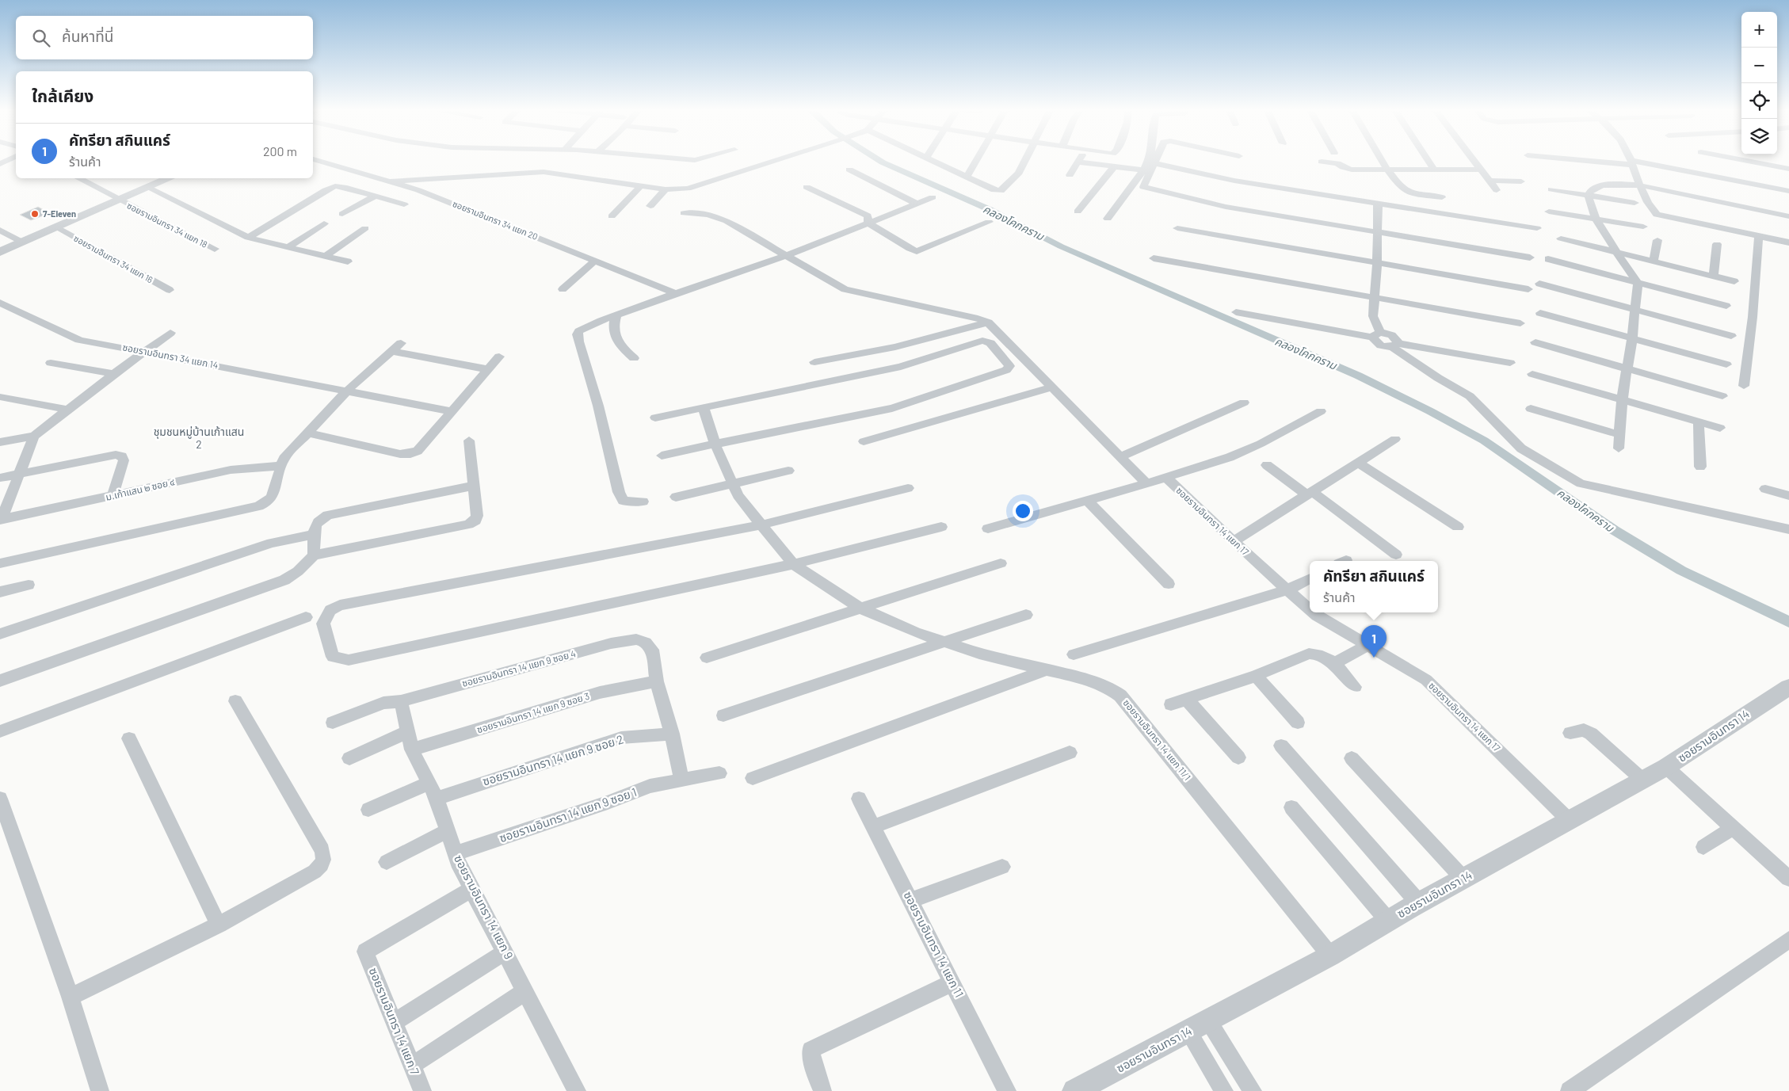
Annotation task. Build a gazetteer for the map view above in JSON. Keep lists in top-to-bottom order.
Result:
{
  "streets": {
    "street": [
      "ซอยรามอินทรา 34 แยก 20",
      "ซอยรามอินทรา 34 แยก 18",
      "ซอยรามอินทรา 34 แยก 16",
      "ซอยรามอินทรา 34 แยก 14",
      "ม.เก้าแสน ๒ ซอย ๔",
      "ซอยรามอินทรา 14 แยก 17",
      "ซอยรามอินทรา 14 แยก 9 ซอย 4",
      "ซอยรามอินทรา 14 แยก 9 ซอย 3",
      "ซอยรามอินทรา 14",
      "ซอยรามอินทรา 14 แยก 11/1",
      "ซอยรามอินทรา 14 แยก 9 ซอย 2",
      "ซอยรามอินทรา 14 แยก 9 ซอย 1",
      "ซอยรามอินทรา 14 แยก 9",
      "ซอยรามอินทรา 14 แยก 11",
      "ซอยรามอินทรา 14 แยก 7"
    ]
  },
  "crossings": [
    ["ซอยรามอินทรา 14 แยก 17", "ซอยรามอินทรา 14"],
    ["ซอยรามอินทรา 14 แยก 9 ซอย 4", "ซอยรามอินทรา 14 แยก 9 ซอย 3"],
    ["ซอยรามอินทรา 14 แยก 9 ซอย 3", "ซอยรามอินทรา 14 แยก 9"],
    ["ซอยรามอินทรา 14", "ซอยรามอินทรา 14 แยก 11/1"],
    ["ซอยรามอินทรา 14 แยก 9 ซอย 2", "ซอยรามอินทรา 14 แยก 9"],
    ["ซอยรามอินทรา 14 แยก 9 ซอย 1", "ซอยรามอินทรา 14 แยก 9"],
    ["ซอยรามอินทรา 14 แยก 9", "ซอยรามอินทรา 14 แยก 7"]
  ],
  "districts": ["ชุมชนหมู่บ้านเก้าแสน 2"],
  "water": ["คลองโคกคราม"],
  "places": ["7-Eleven"],
  "page": {
    "map_buttons": ["+", "−"],
    "search": "ค้นหาที่นี่",
    "heading": "ใกล้เคียง",
    "list": [
      {
        "mark": "1",
        "name": "คัทรียา สกินแคร์",
        "note": "ร้านค้า",
        "value": "200 m"
      }
    ],
    "popup": ["คัทรียา สกินแคร์", "ร้านค้า"],
    "pins": "1"
  }
}
